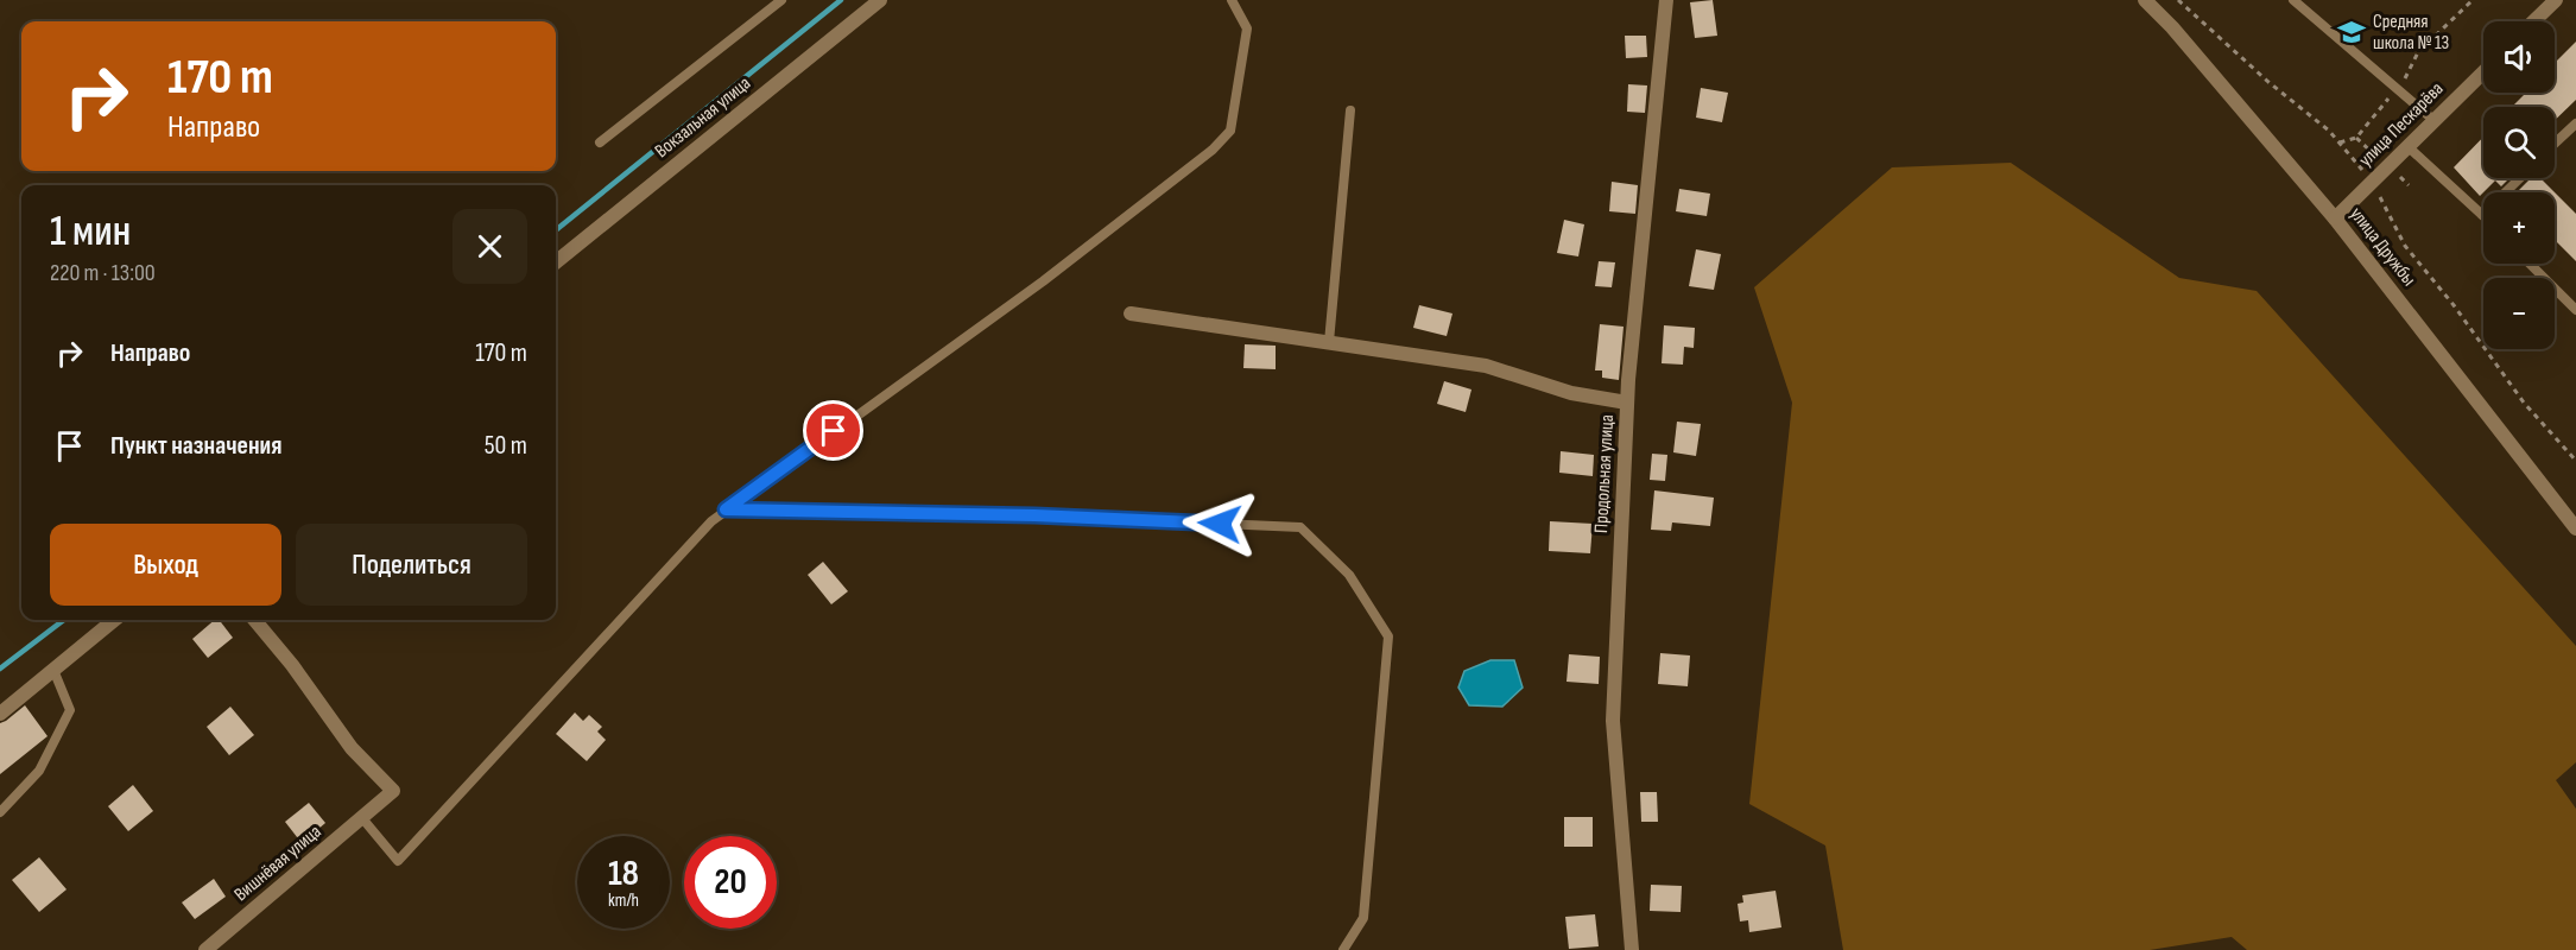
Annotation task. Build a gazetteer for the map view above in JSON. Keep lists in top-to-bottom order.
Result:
{
  "streets": {
    "street": [
      "Вокзальная улица",
      "улица Пескарёва",
      "улица Дружбы",
      "Продольная улица",
      "Вишнёвая улица"
    ]
  },
  "crossings": [
    ["улица Пескарёва", "улица Дружбы"]
  ],
  "places": {
    "school or university": ["Средняя школа № 13"]
  },
  "page": {
    "map_buttons": ["+", "−"],
    "turn": ["170 m", "Направо"],
    "heading": ["1 мин", "220 m · 13:00"],
    "list": [
      {
        "name": "Направо",
        "value": "170 m"
      },
      {
        "name": "Пункт назначения",
        "value": "50 m"
      }
    ],
    "buttons": ["Выход", "Поделиться"],
    "speed": "18 km/h",
    "limit": "20"
  }
}
